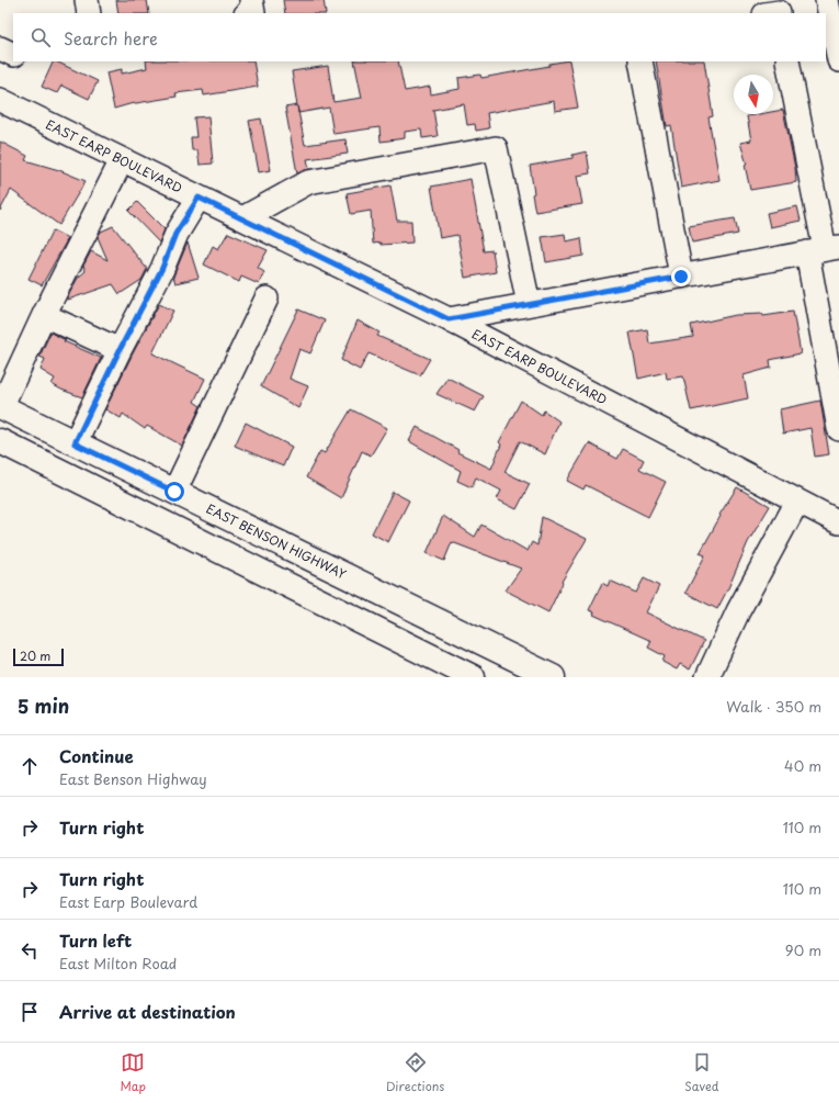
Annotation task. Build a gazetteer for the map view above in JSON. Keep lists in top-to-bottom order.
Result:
{
  "streets": {
    "main road": ["EAST BENSON HIGHWAY"],
    "street": ["EAST EARP BOULEVARD"]
  },
  "scale_bar": "20 m",
  "north": "bottom",
  "page": {
    "search": "Search here",
    "scale": "20 m",
    "heading": ["5 min", "Walk · 350 m"],
    "list": [
      ["Continue", "East Benson Highway", "40 m"],
      ["Turn right", "110 m"],
      ["Turn right", "East Earp Boulevard", "110 m"],
      ["Turn left", "East Milton Road", "90 m"],
      "Arrive at destination"
    ],
    "nav": ["Map", "Directions", "Saved"]
  }
}
